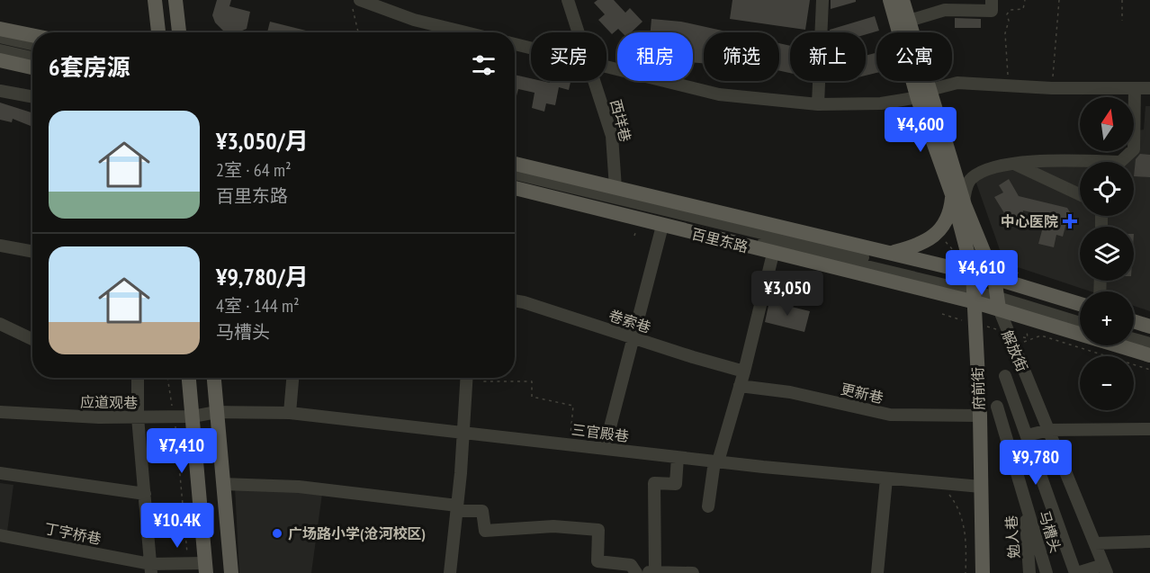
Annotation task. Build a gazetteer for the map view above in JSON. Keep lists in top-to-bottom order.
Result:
{
  "streets": {
    "main road": ["百里东路", "解放街", "府前街"],
    "street": [
      "西垟巷",
      "卷索巷",
      "更新巷",
      "应道观巷",
      "三官殿巷",
      "马槽头",
      "丁字桥巷",
      "勉人巷"
    ]
  },
  "crossings": [
    ["西垟巷", "百里东路"],
    ["百里东路", "解放街"],
    ["百里东路", "府前街"],
    ["解放街", "府前街"],
    ["府前街", "更新巷"],
    ["府前街", "三官殿巷"],
    ["应道观巷", "三官殿巷"],
    ["马槽头", "勉人巷"]
  ],
  "places": {
    "health": ["中心医院"],
    "other": ["广场路小学(沧河校区)"]
  },
  "north": "top",
  "page": {
    "chip": [
      "买房",
      "租房",
      "筛选",
      "新上",
      "公寓"
    ],
    "heading": "6套房源",
    "map_buttons": ["+", "−"],
    "list": [
      {
        "name": "¥3,050/月",
        "note": "2室 · 64 m² · 百里东路"
      },
      {
        "name": "¥9,780/月",
        "note": "4室 · 144 m² · 马槽头"
      }
    ],
    "price": [
      "¥4,600",
      "¥4,610",
      "¥3,050",
      "¥7,410",
      "¥9,780",
      "¥10.4K"
    ]
  }
}
